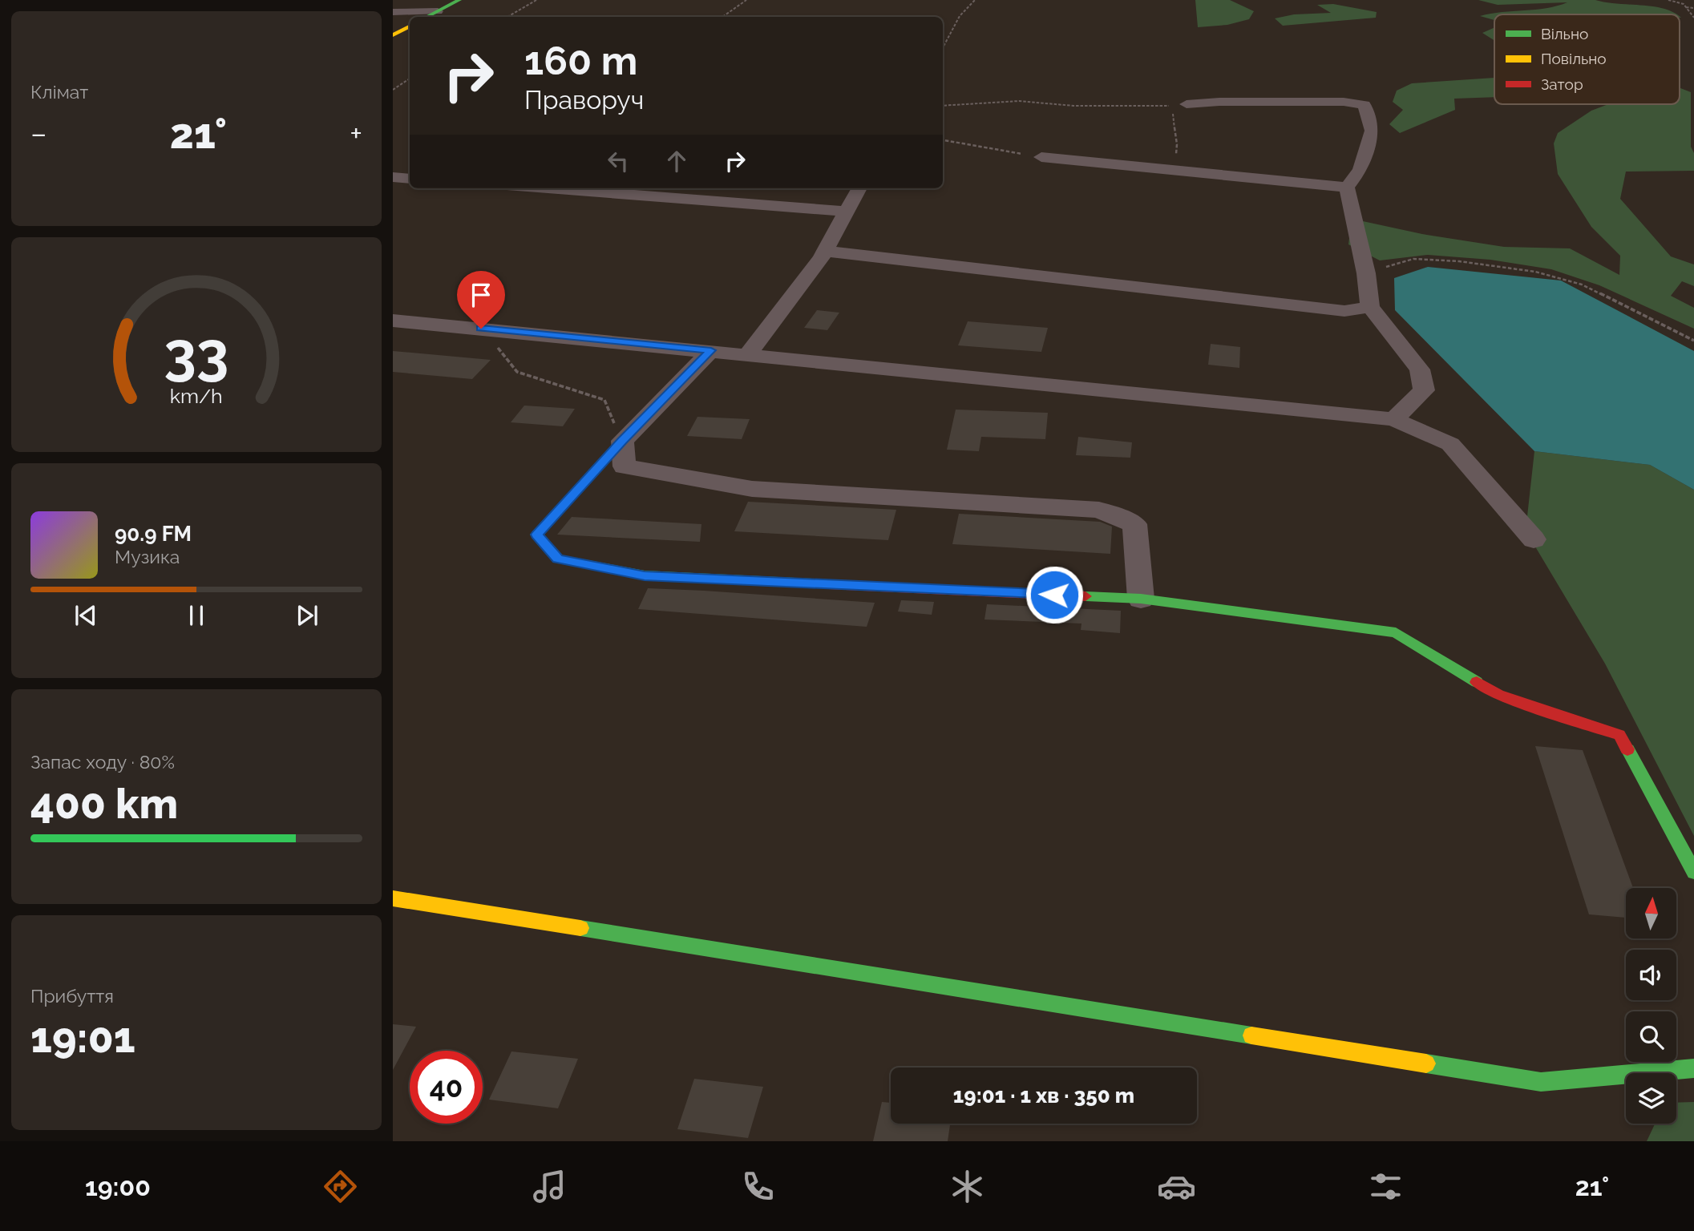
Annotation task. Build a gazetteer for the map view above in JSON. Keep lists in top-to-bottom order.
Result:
{
  "legend": ["Вільно", "Повільно", "Затор"],
  "north": "top",
  "page": {
    "tile": [
      "Клімат",
      ["Запас ходу · 80%", "400 km"],
      ["Прибуття", "19:01"]
    ],
    "turn": ["160 m", "Праворуч"],
    "heat": ["−", "21°", "+"],
    "song": ["90.9 FM", "Музика"],
    "limit": "40",
    "trip": "19:01 · 1 хв · 350 m",
    "tabs": ["19:00", "21°"],
    "gauge": ["33", "km/h"]
  }
}
